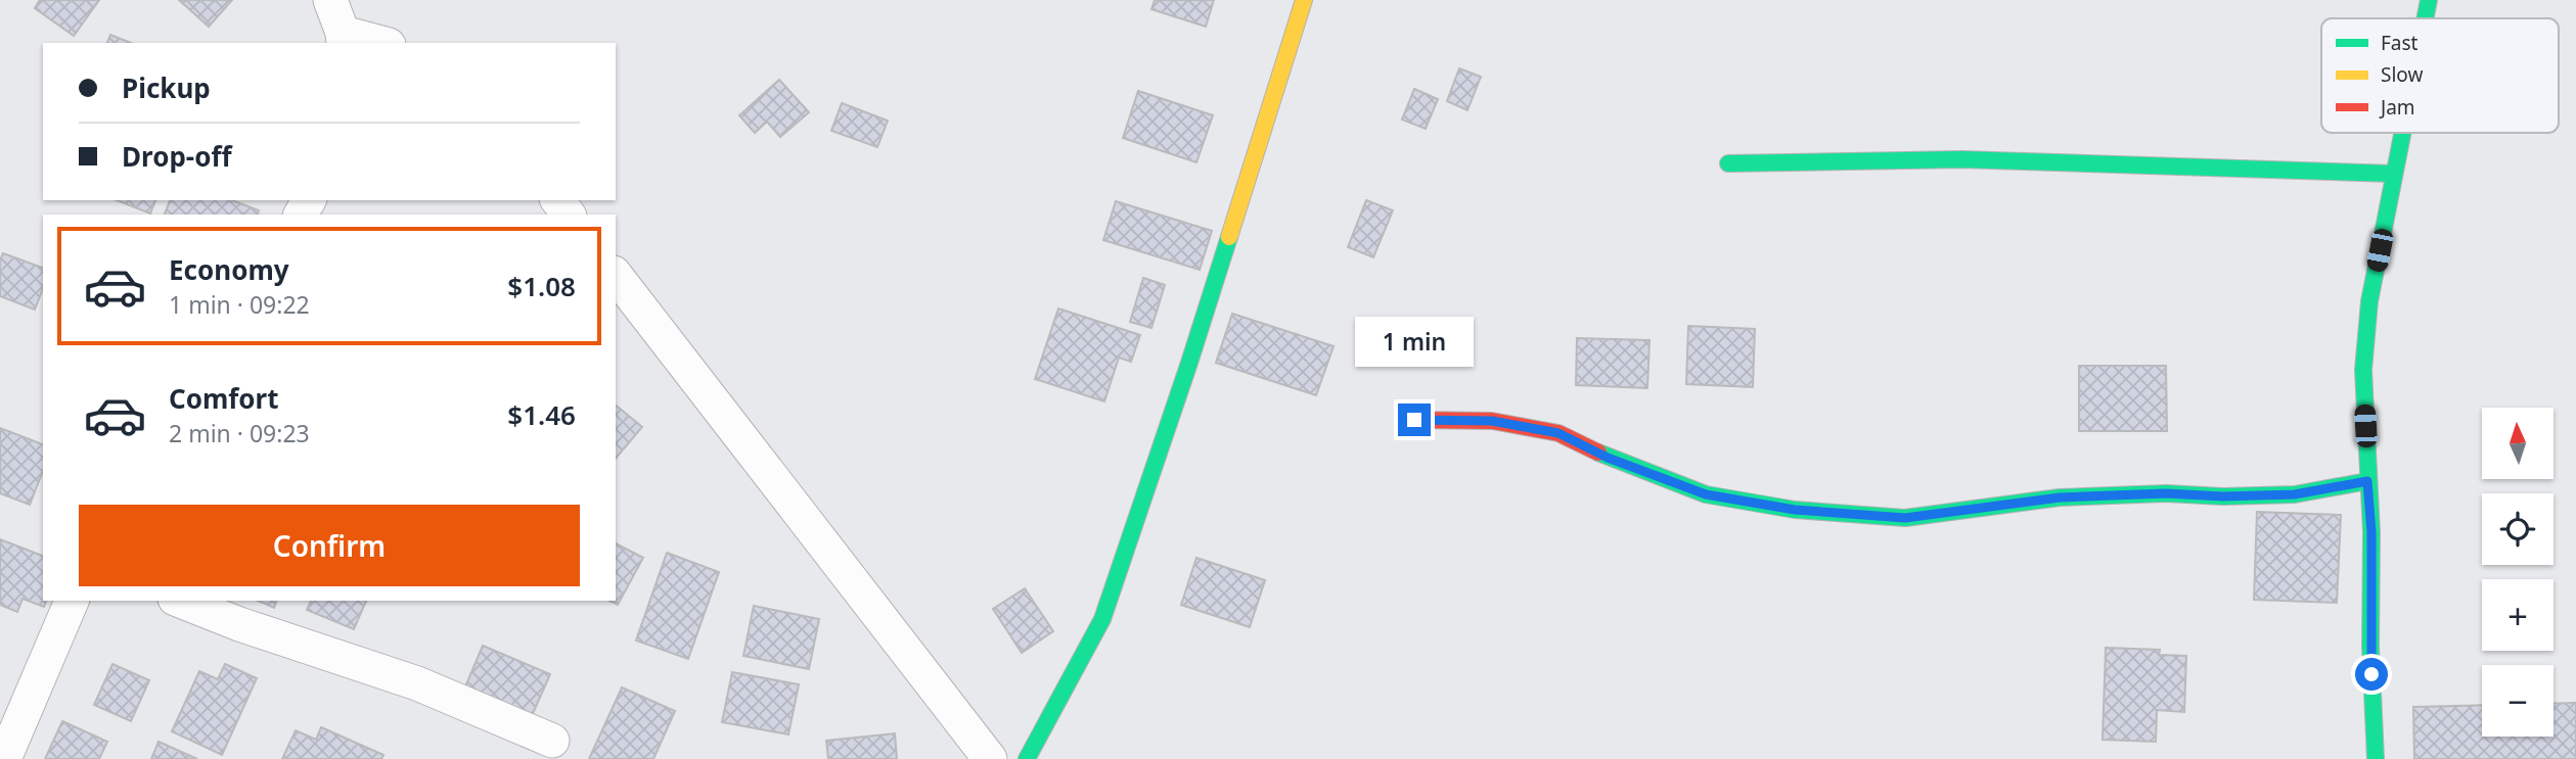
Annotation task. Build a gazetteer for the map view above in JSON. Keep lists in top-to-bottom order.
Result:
{
  "legend": ["Fast", "Slow", "Jam"],
  "north": "top",
  "page": {
    "banner": ["Pickup", "Drop-off"],
    "list": [
      {
        "name": "Economy",
        "note": "1 min · 09:22",
        "value": "$1.08"
      },
      {
        "name": "Comfort",
        "note": "2 min · 09:23",
        "value": "$1.46"
      }
    ],
    "bubble": "1 min",
    "map_buttons": ["+", "−"],
    "buttons": "Confirm"
  }
}
